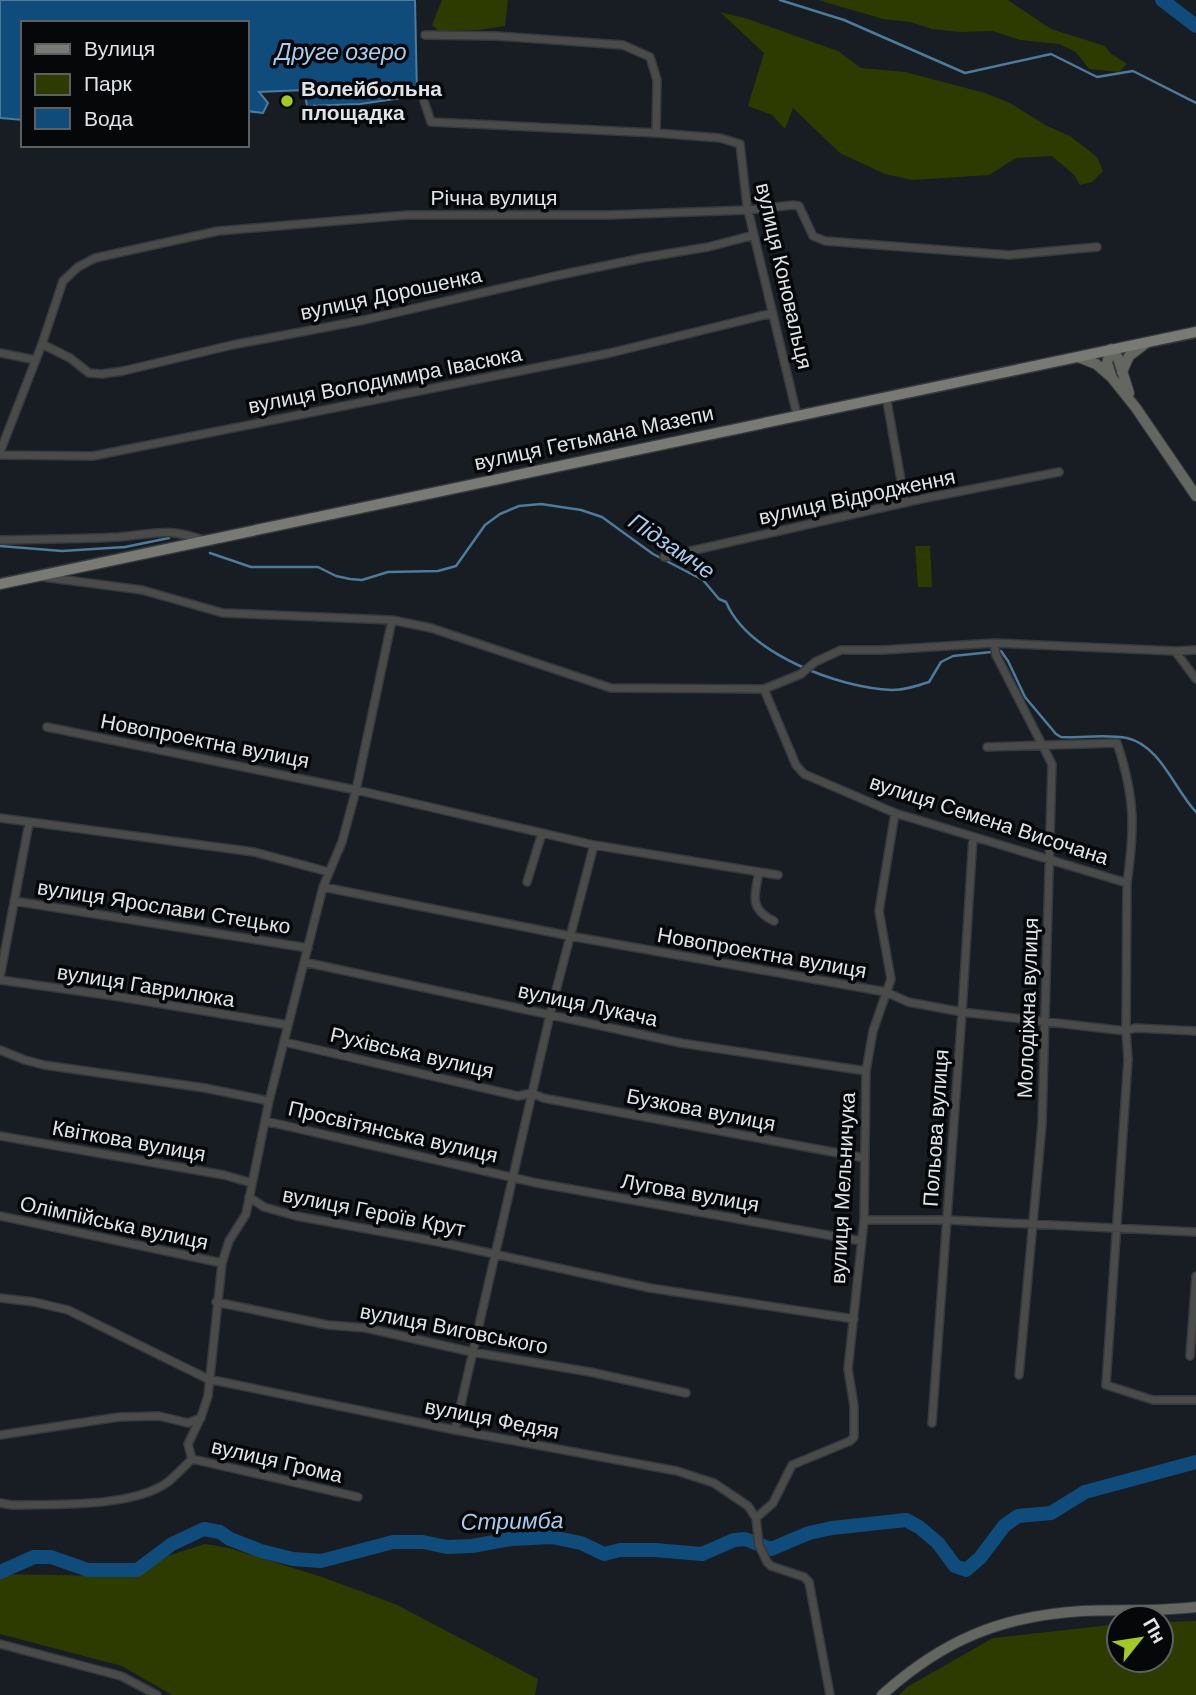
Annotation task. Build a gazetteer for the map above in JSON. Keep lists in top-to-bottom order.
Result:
{
  "streets": {
    "main road": ["вулиця Гетьмана Мазепи"],
    "street": [
      "Річна вулиця",
      "вулиця Коновальця",
      "вулиця Дорошенка",
      "вулиця Володимира Івасюка",
      "вулиця Відродження",
      "Новопроектна вулиця",
      "вулиця Семена Височана",
      "вулиця Ярослави Стецько",
      "вулиця Гаврилюка",
      "вулиця Лукача",
      "Молодіжна вулиця",
      "Рухівська вулиця",
      "Бузкова вулиця",
      "Польова вулиця",
      "Просвітянська вулиця",
      "Квіткова вулиця",
      "вулиця Мельничука",
      "Лугова вулиця",
      "вулиця Героїв Крут",
      "Олімпійська вулиця",
      "вулиця Виговського",
      "вулиця Федяя",
      "вулиця Грома"
    ]
  },
  "crossings": [
    ["Річна вулиця", "вулиця Коновальця"],
    ["Річна вулиця", "вулиця Дорошенка"],
    ["Річна вулиця", "вулиця Володимира Івасюка"],
    ["вулиця Коновальця", "вулиця Дорошенка"],
    ["вулиця Коновальця", "вулиця Володимира Івасюка"],
    ["вулиця Коновальця", "вулиця Гетьмана Мазепи"],
    ["Новопроектна вулиця", "вулиця Семена Височана"],
    ["Новопроектна вулиця", "Молодіжна вулиця"],
    ["Новопроектна вулиця", "Польова вулиця"],
    ["Новопроектна вулиця", "вулиця Мельничука"],
    ["Новопроектна вулиця", "вулиця Грома"],
    ["вулиця Семена Височана", "Молодіжна вулиця"],
    ["вулиця Семена Височана", "Польова вулиця"],
    ["вулиця Семена Височана", "вулиця Мельничука"],
    ["вулиця Ярослави Стецько", "вулиця Грома"],
    ["вулиця Гаврилюка", "вулиця Грома"],
    ["вулиця Лукача", "вулиця Мельничука"],
    ["вулиця Лукача", "вулиця Грома"],
    ["Рухівська вулиця", "Бузкова вулиця"],
    ["Рухівська вулиця", "вулиця Грома"],
    ["Бузкова вулиця", "вулиця Мельничука"],
    ["Просвітянська вулиця", "Лугова вулиця"],
    ["Просвітянська вулиця", "вулиця Грома"],
    ["Квіткова вулиця", "вулиця Грома"],
    ["вулиця Мельничука", "Лугова вулиця"],
    ["вулиця Мельничука", "вулиця Героїв Крут"],
    ["вулиця Мельничука", "вулиця Федяя"],
    ["вулиця Героїв Крут", "вулиця Грома"],
    ["Олімпійська вулиця", "вулиця Грома"],
    ["вулиця Виговського", "вулиця Грома"],
    ["вулиця Федяя", "вулиця Грома"]
  ],
  "water": ["Друге озеро", "Підзамче", "Стримба"],
  "places": ["Волейбольна площадка"],
  "legend": ["Вулиця", "Парк", "Вода"],
  "north": "top right"
}
